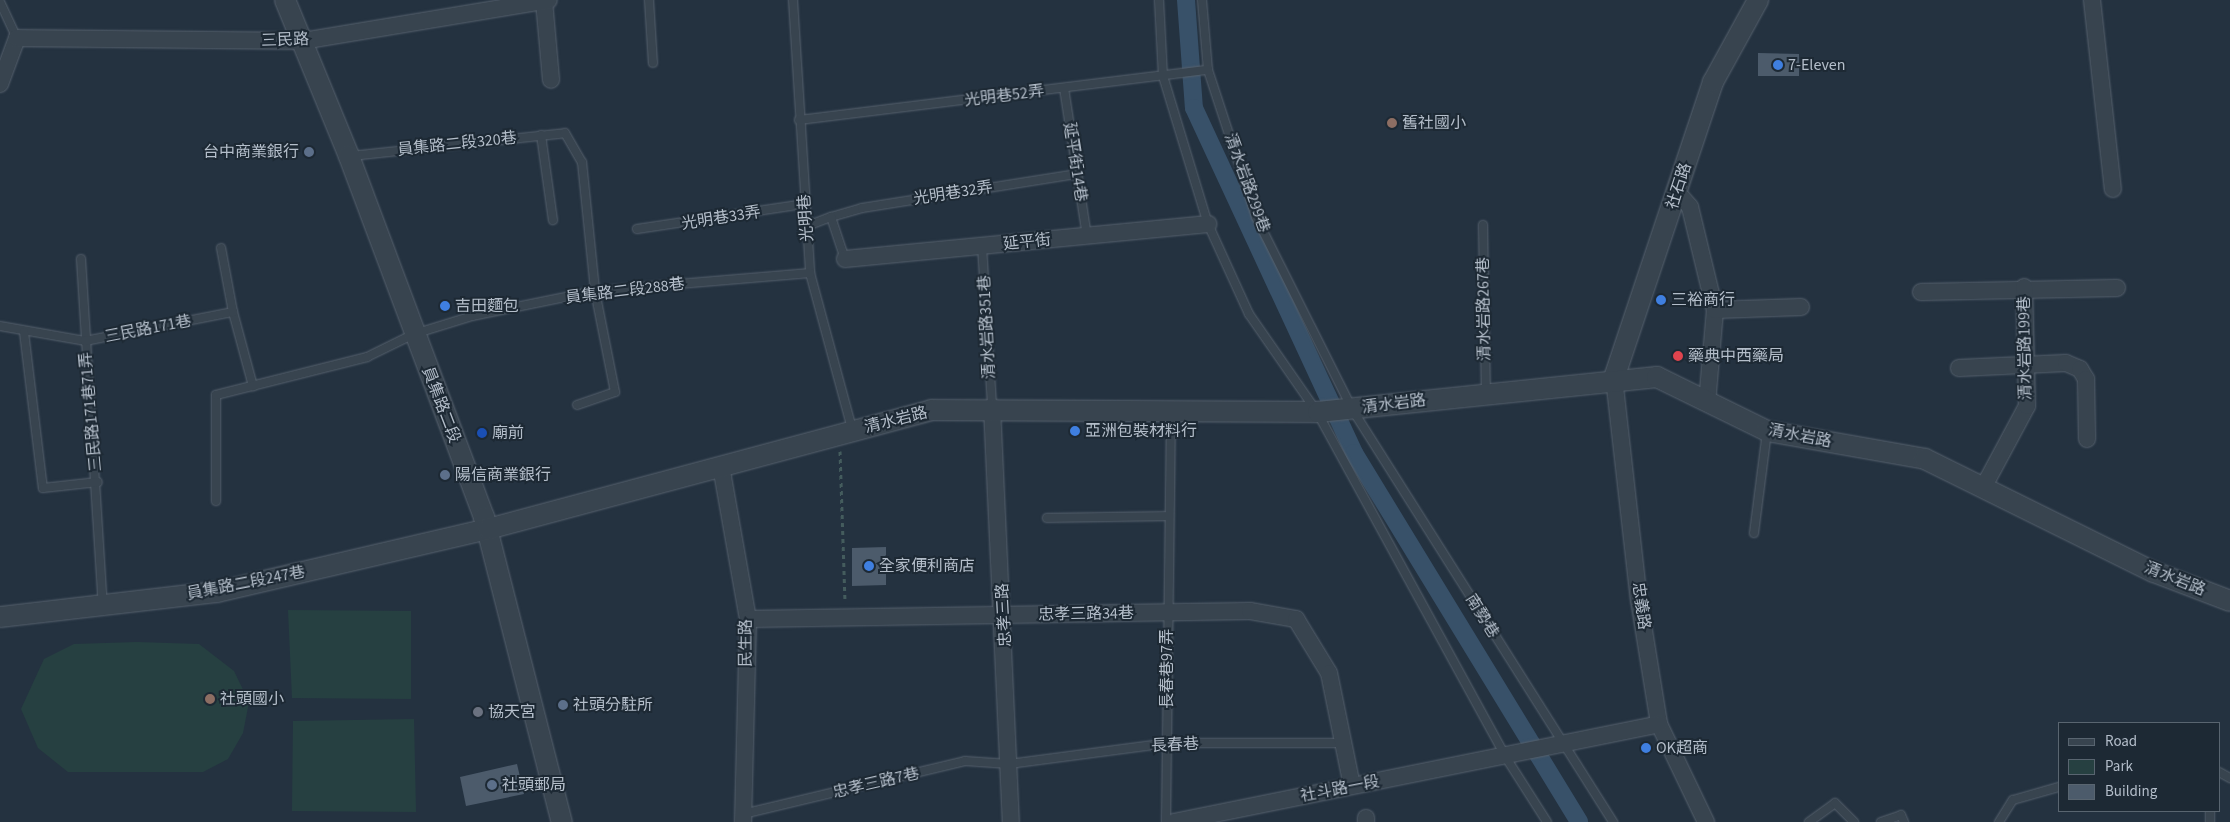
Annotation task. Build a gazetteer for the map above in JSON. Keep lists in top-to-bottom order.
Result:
{
  "streets": {
    "street": [
      "三民路",
      "社石路",
      "延平街",
      "清水岩路199巷",
      "清水岩路",
      "員集路二段",
      "員集路二段247巷",
      "忠義路",
      "忠孝三路34巷",
      "忠孝三路",
      "民生路",
      "社斗路一段"
    ],
    "lane": [
      "光明巷52弄",
      "員集路二段320巷",
      "延平街14巷",
      "清水岩路299巷",
      "光明巷32弄",
      "光明巷33弄",
      "光明巷",
      "員集路二段288巷",
      "清水岩路267巷",
      "清水岩路351巷",
      "三民路171巷",
      "三民路171巷71弄",
      "南勢巷",
      "長春巷97弄",
      "長春巷",
      "忠孝三路7巷"
    ]
  },
  "crossings": [
    ["三民路", "員集路二段"],
    ["光明巷52弄", "延平街14巷"],
    ["光明巷52弄", "清水岩路299巷"],
    ["光明巷52弄", "光明巷"],
    ["員集路二段320巷", "員集路二段288巷"],
    ["員集路二段320巷", "員集路二段"],
    ["延平街14巷", "光明巷32弄"],
    ["延平街14巷", "延平街"],
    ["清水岩路299巷", "清水岩路"],
    ["清水岩路299巷", "南勢巷"],
    ["社石路", "清水岩路"],
    ["社石路", "忠義路"],
    ["光明巷32弄", "光明巷"],
    ["光明巷33弄", "光明巷"],
    ["光明巷", "員集路二段288巷"],
    ["光明巷", "清水岩路"],
    ["延平街", "清水岩路351巷"],
    ["員集路二段288巷", "員集路二段"],
    ["清水岩路267巷", "清水岩路"],
    ["清水岩路351巷", "清水岩路"],
    ["清水岩路351巷", "忠孝三路"],
    ["三民路171巷", "三民路171巷71弄"],
    ["清水岩路199巷", "清水岩路"],
    ["清水岩路", "員集路二段"],
    ["清水岩路", "員集路二段247巷"],
    ["清水岩路", "忠義路"],
    ["清水岩路", "忠孝三路"],
    ["清水岩路", "南勢巷"],
    ["清水岩路", "民生路"],
    ["清水岩路", "長春巷97弄"],
    ["員集路二段", "員集路二段247巷"],
    ["三民路171巷71弄", "員集路二段247巷"],
    ["忠孝三路34巷", "忠孝三路"],
    ["忠孝三路34巷", "長春巷97弄"],
    ["忠孝三路34巷", "長春巷"],
    ["忠孝三路34巷", "社斗路一段"],
    ["忠孝三路", "長春巷"],
    ["忠孝三路", "忠孝三路7巷"],
    ["南勢巷", "社斗路一段"],
    ["民生路", "忠孝三路7巷"],
    ["長春巷97弄", "長春巷"],
    ["長春巷", "忠孝三路7巷"]
  ],
  "places": [
    "7-Eleven",
    "舊社國小",
    "台中商業銀行",
    "三裕商行",
    "吉田麵包",
    "藥典中西藥局",
    "亞洲包裝材料行",
    "廟前",
    "陽信商業銀行",
    "全家便利商店",
    "社頭國小",
    "社頭分駐所",
    "協天宮",
    "OK超商",
    "社頭郵局"
  ],
  "legend": ["Road", "Park", "Building"]
}
